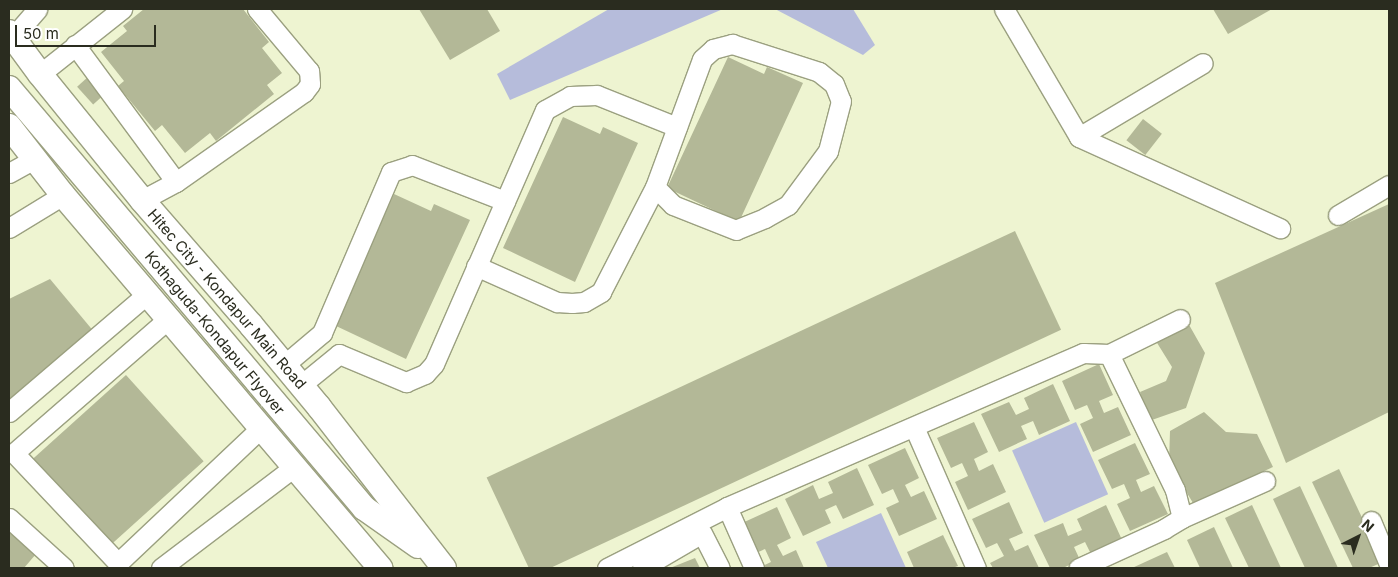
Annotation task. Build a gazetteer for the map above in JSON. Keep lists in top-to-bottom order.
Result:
{
  "streets": {
    "main road": ["Hitec City - Kondapur Main Road", "Kothaguda-Kondapur Flyover"]
  },
  "crossings": [
    ["Hitec City - Kondapur Main Road", "Kothaguda-Kondapur Flyover"]
  ],
  "scale_bar": "50 m",
  "north": "top right"
}
